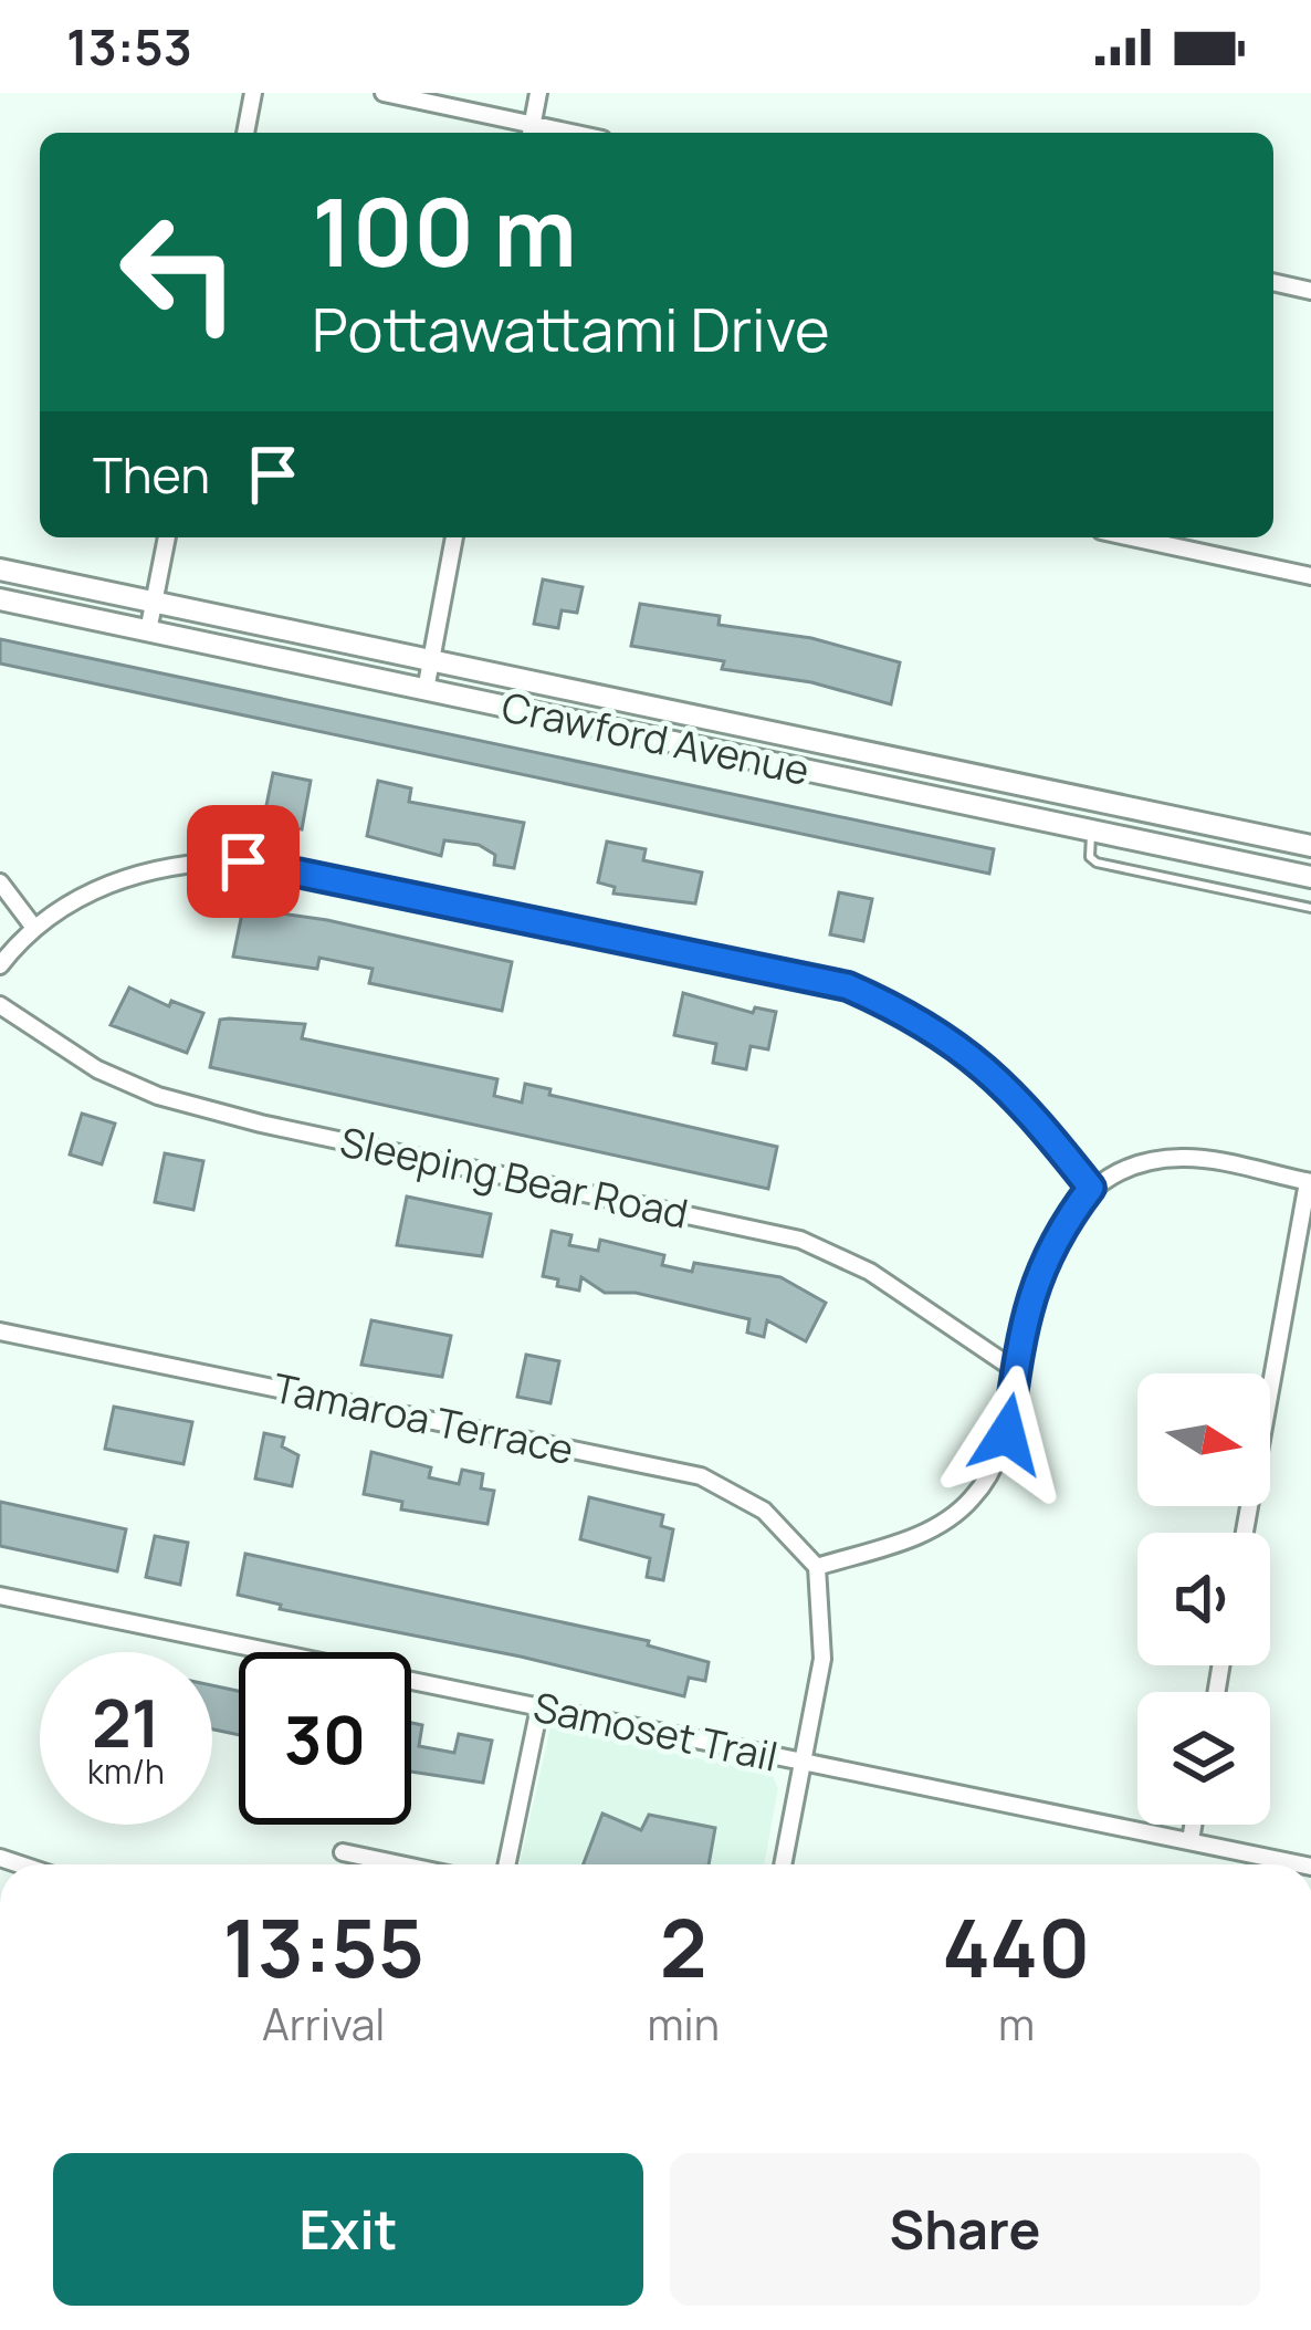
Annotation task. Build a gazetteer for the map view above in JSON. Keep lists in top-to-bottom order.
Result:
{
  "streets": {
    "main road": ["Crawford Avenue"],
    "street": ["Sleeping Bear Road", "Tamaroa Terrace", "Samoset Trail"]
  },
  "north": "right",
  "page": {
    "status": "13:53",
    "turn": ["100 m", "Pottawattami Drive"],
    "then": "Then",
    "speed": "21 km/h",
    "limit": "30",
    "eta": [
      "13:55",
      "Arrival",
      "2",
      "min",
      "440",
      "m"
    ],
    "buttons": ["Exit", "Share"]
  }
}
